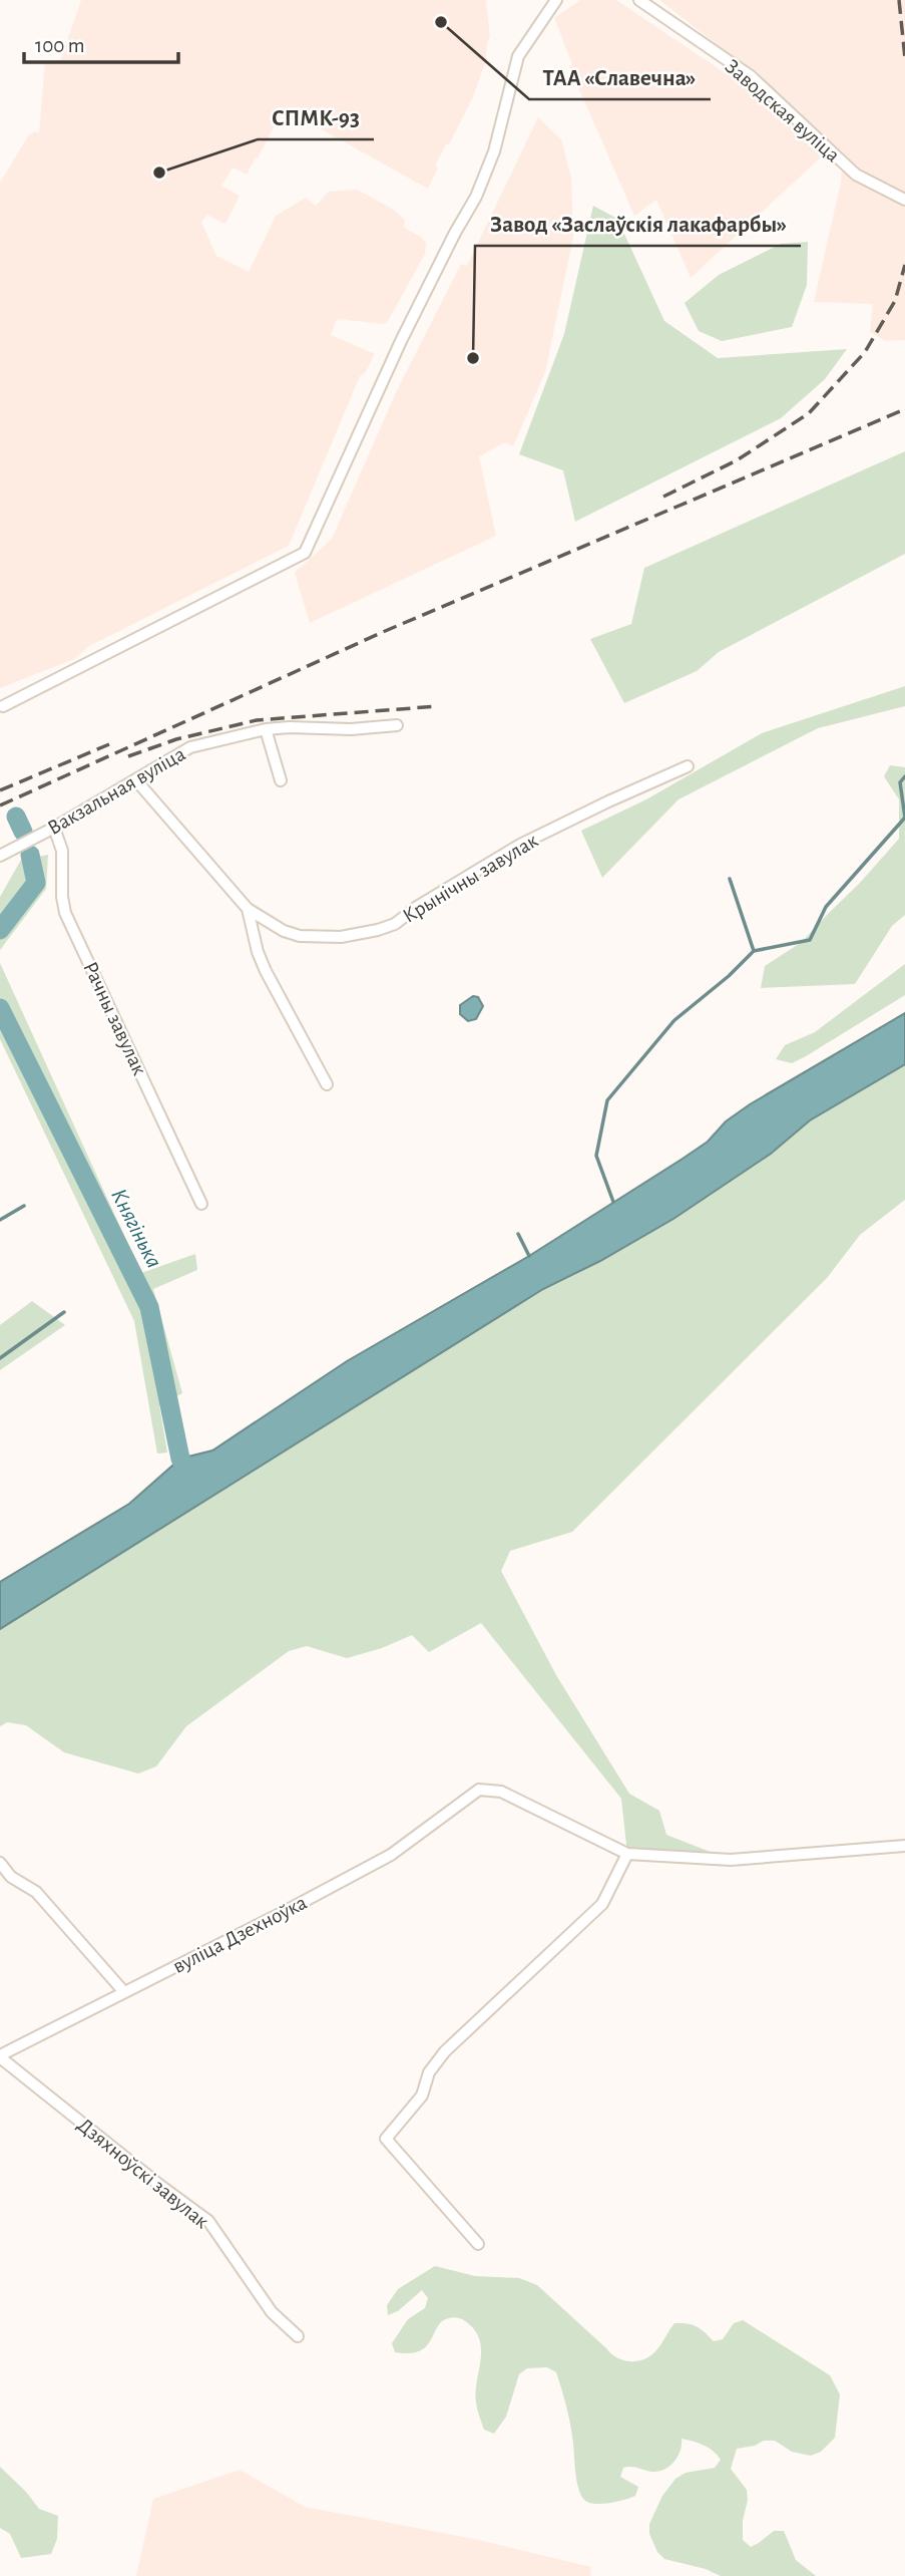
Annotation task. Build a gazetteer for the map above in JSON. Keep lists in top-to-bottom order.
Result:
{
  "streets": {
    "street": [
      "Заводская вуліца",
      "Вакзальная вуліца",
      "Крынічны завулак",
      "Рачны завулак",
      "вуліца Дзехноўка",
      "Дзяхноўскі завулак"
    ]
  },
  "crossings": [
    ["Вакзальная вуліца", "Рачны завулак"],
    ["вуліца Дзехноўка", "Дзяхноўскі завулак"]
  ],
  "water": ["Княгінька"],
  "places": ["ТАА «Славечна»", "СПМК-93", "Завод «Заслаўскія лакафарбы»"],
  "scale_bar": "100 m"
}
